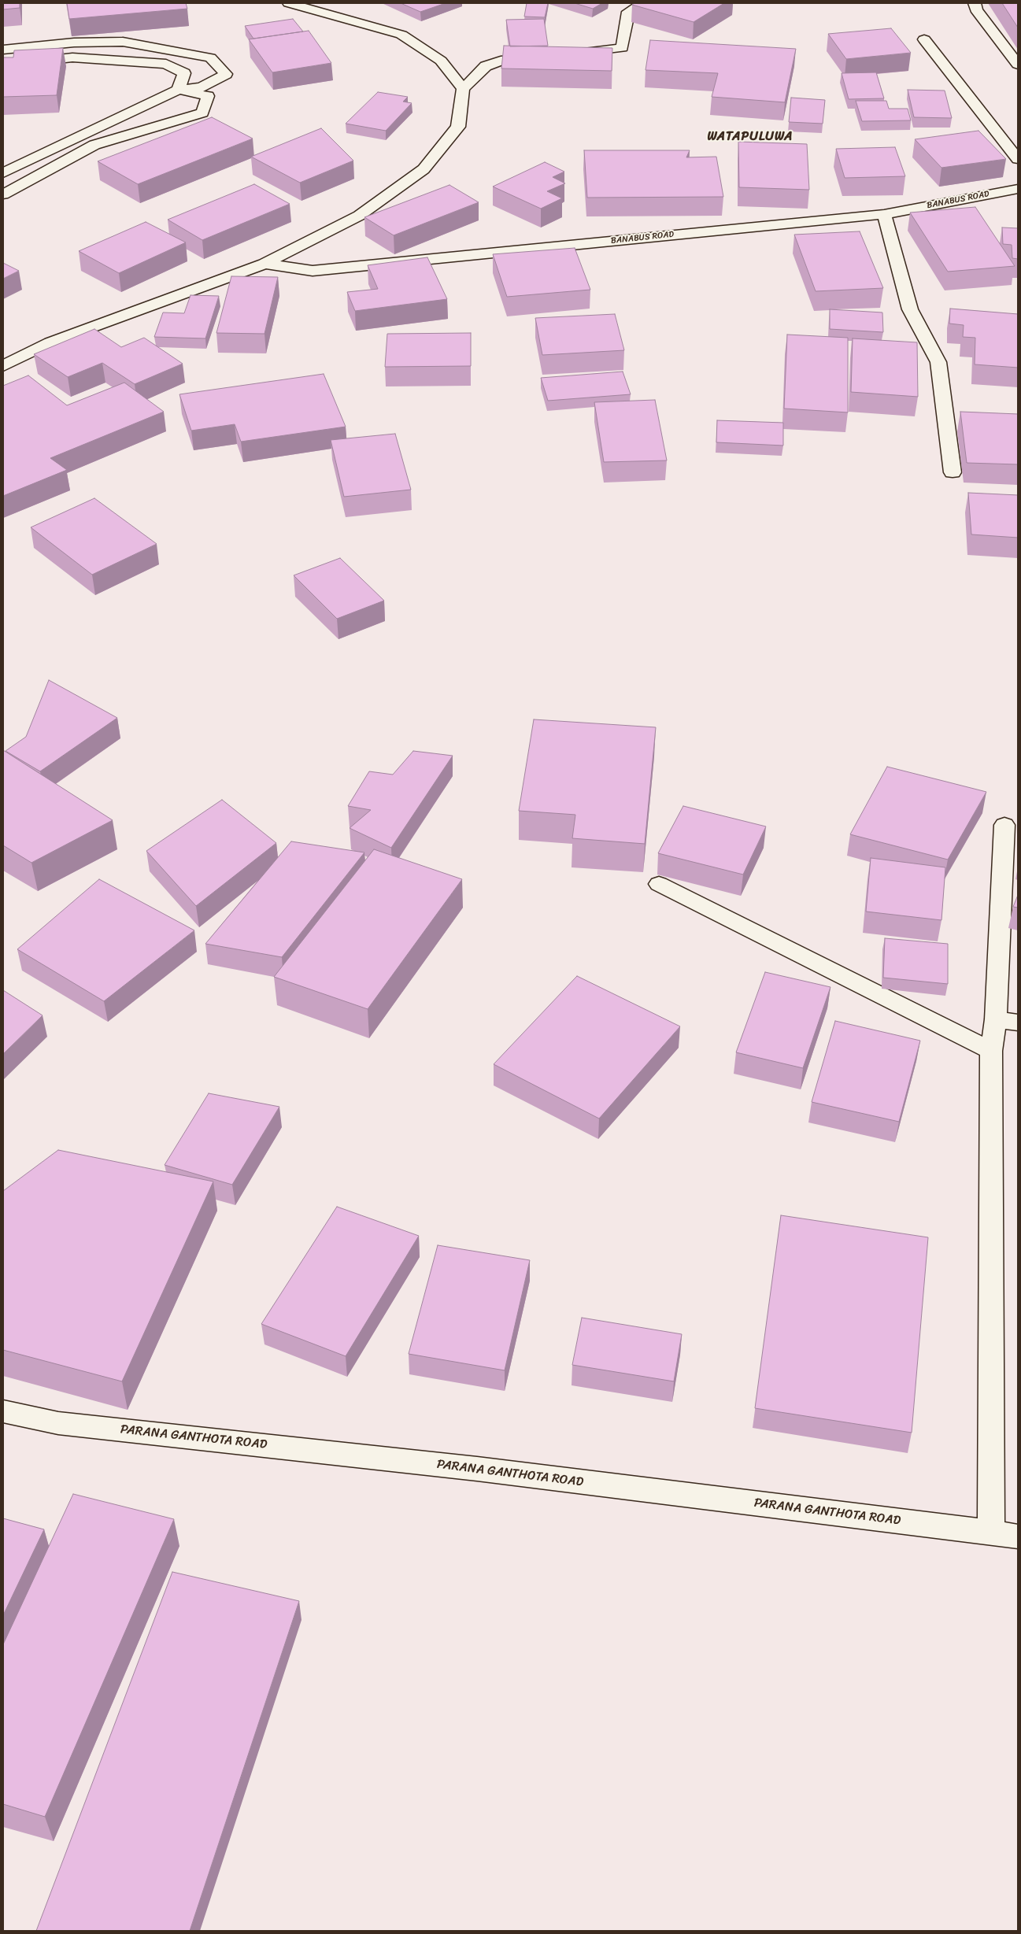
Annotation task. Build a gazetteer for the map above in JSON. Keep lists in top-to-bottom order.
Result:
{
  "streets": {
    "street": ["BANABUS ROAD", "PARANA GANTHOTA ROAD"]
  },
  "districts": ["WATAPULUWA"]
}
